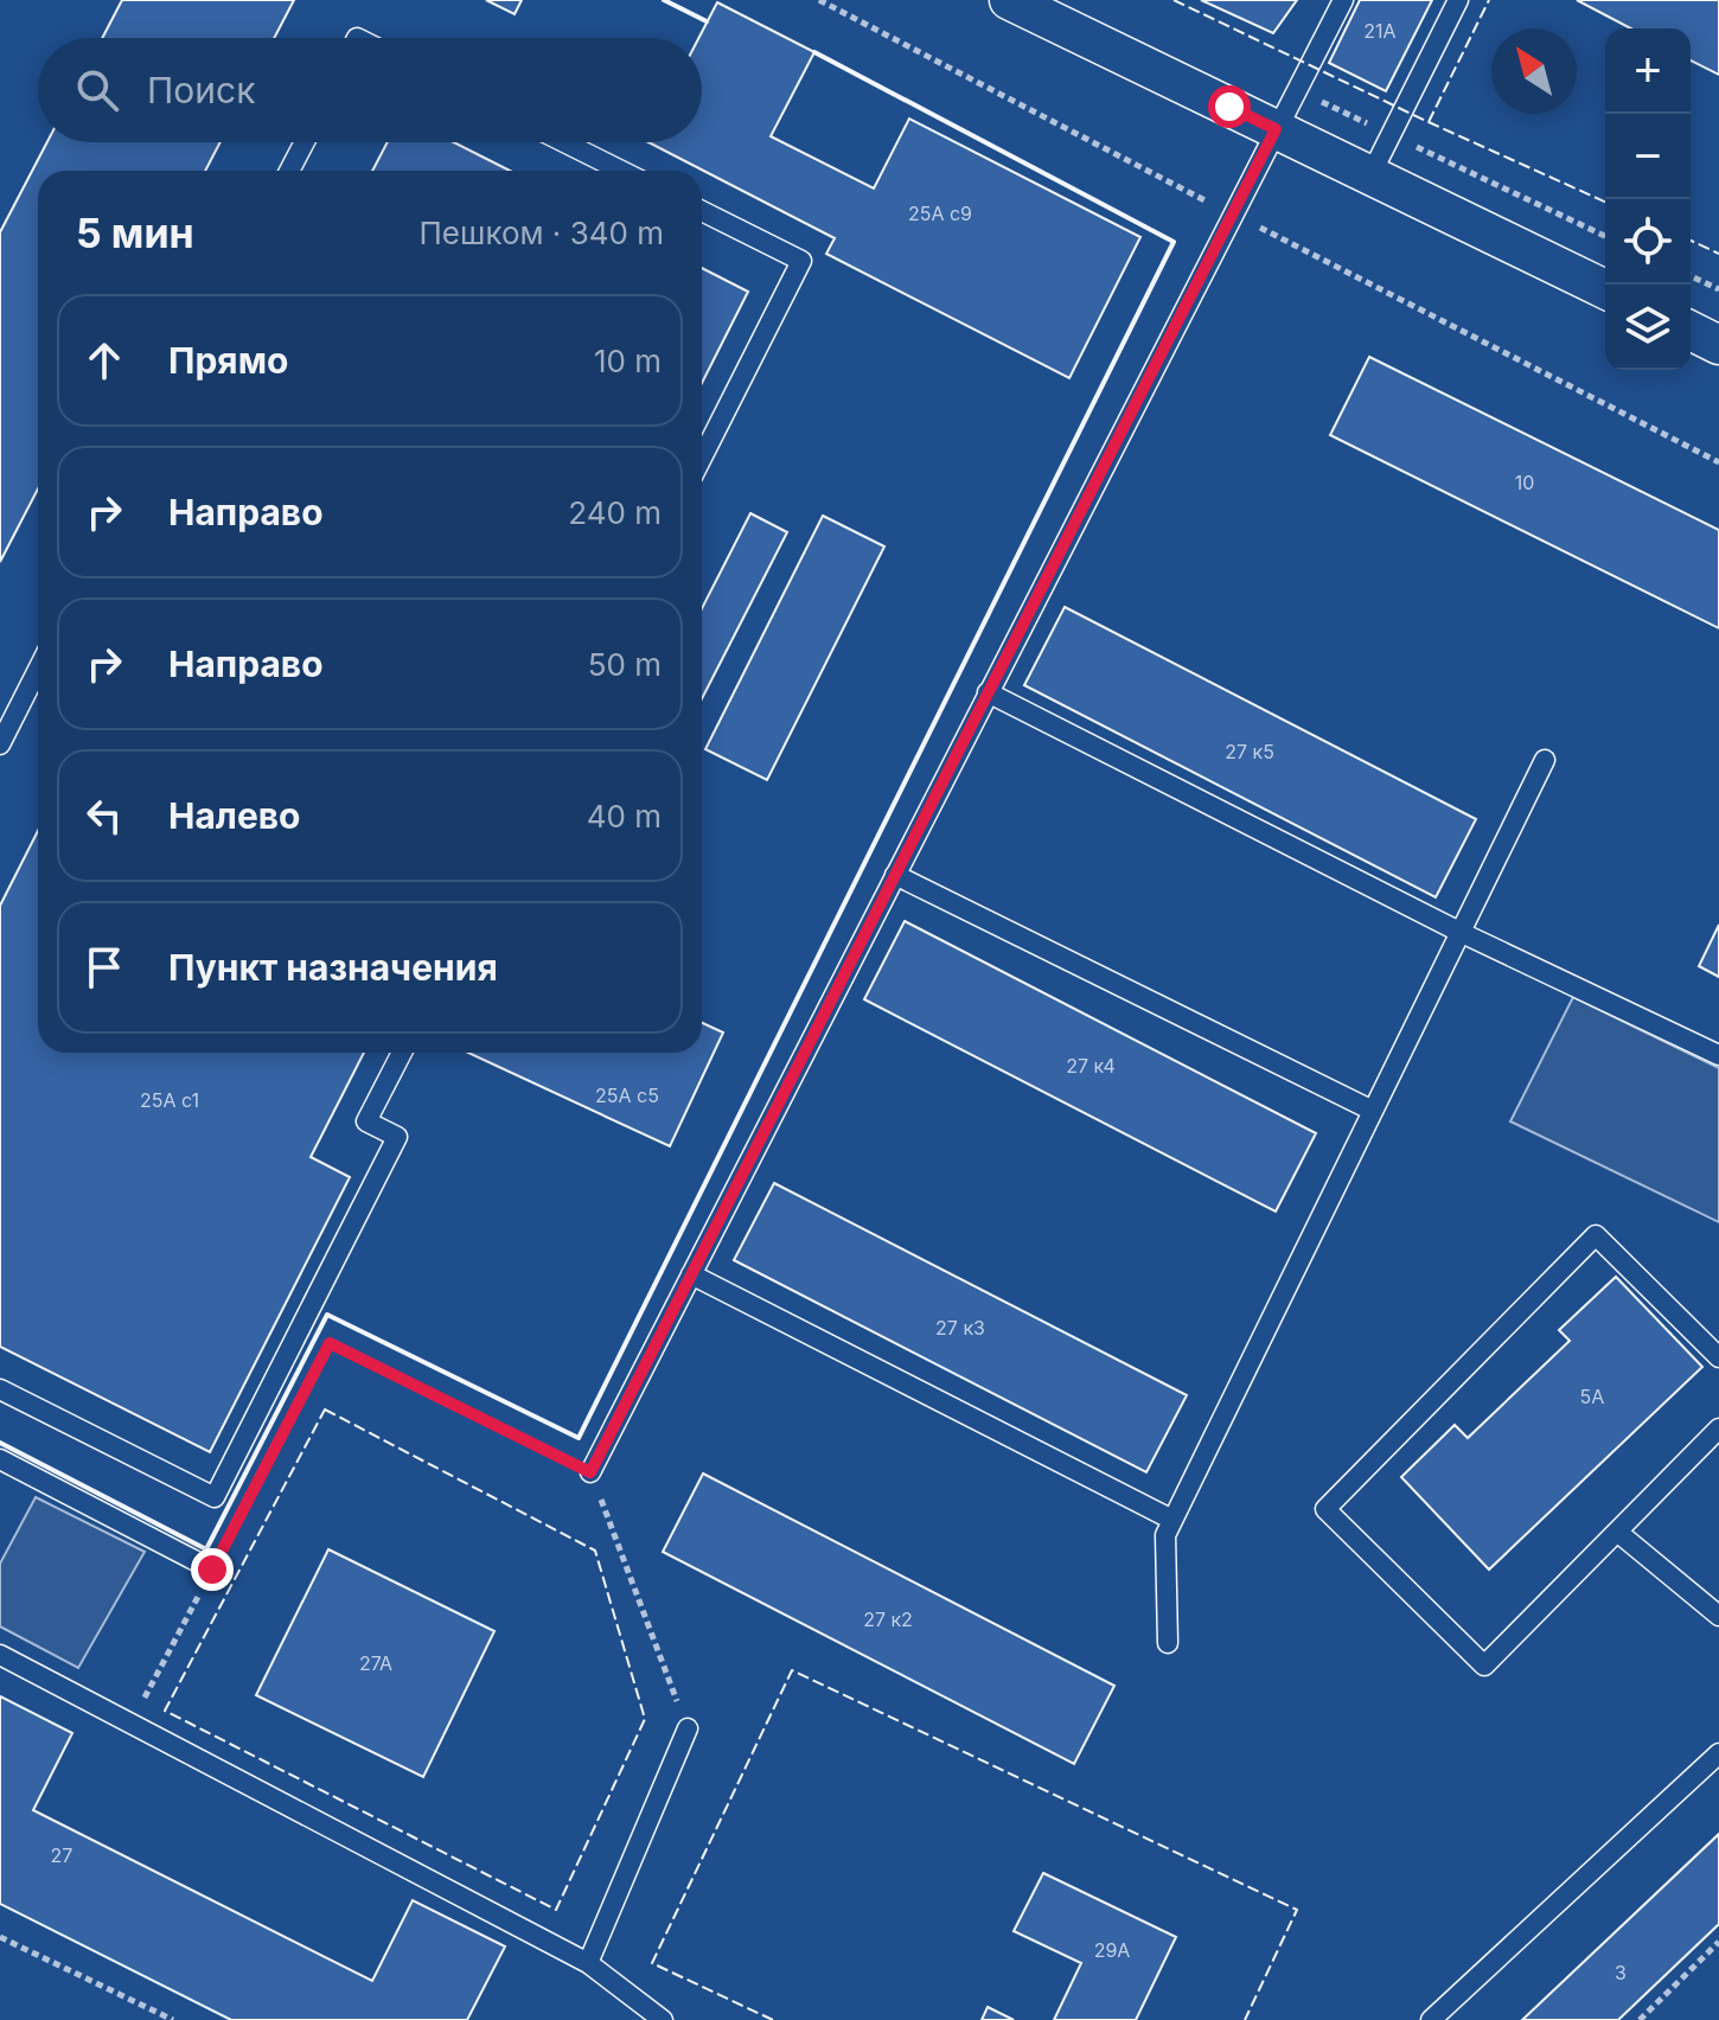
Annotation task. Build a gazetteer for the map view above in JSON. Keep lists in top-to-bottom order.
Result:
{
  "house_numbers": [
    "21А",
    "25A c9",
    "10",
    "27 к5",
    "27 к4",
    "25А с5",
    "25А с1",
    "27 к3",
    "5А",
    "27 к2",
    "27А",
    "27",
    "29А",
    "3"
  ],
  "north": "top left",
  "page": {
    "map_buttons": ["+", "−"],
    "search": "Поиск",
    "heading": ["5 мин", "Пешком · 340 m"],
    "list": [
      ["Прямо", "10 m"],
      ["Направо", "240 m"],
      ["Направо", "50 m"],
      ["Налево", "40 m"],
      "Пункт назначения"
    ]
  }
}
